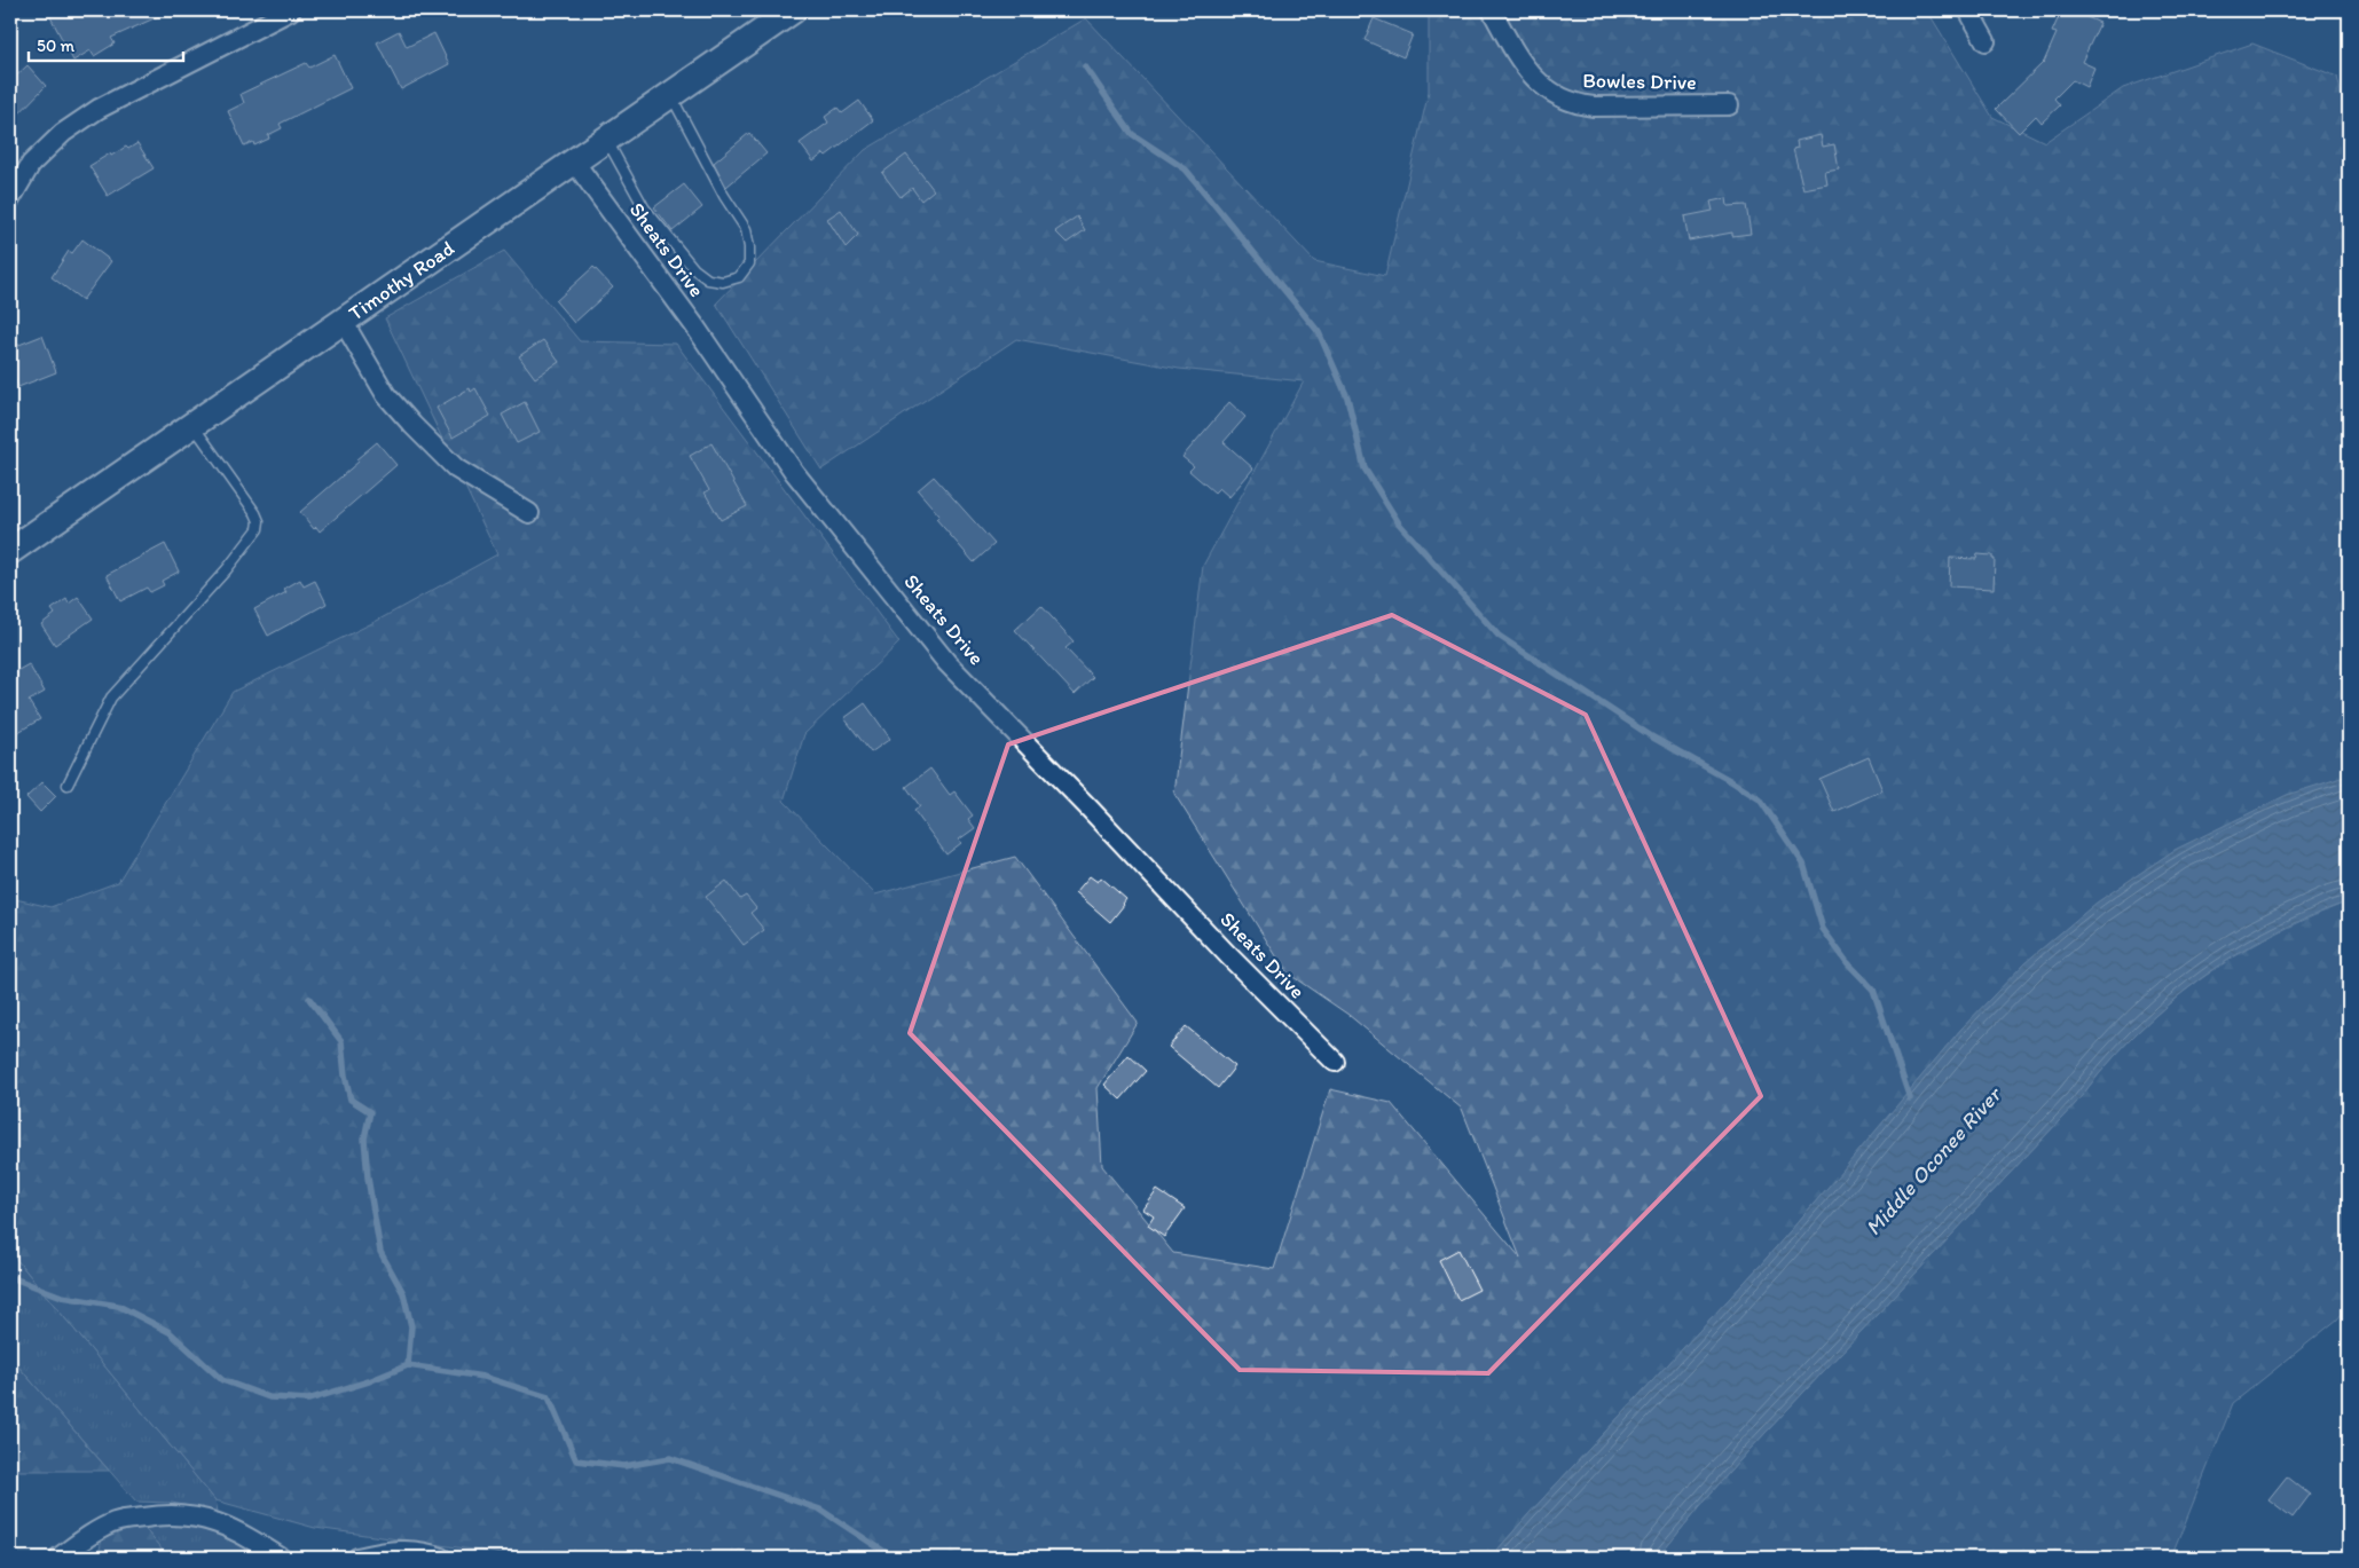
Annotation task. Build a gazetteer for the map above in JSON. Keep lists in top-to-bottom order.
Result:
{
  "streets": {
    "main road": ["Timothy Road"],
    "street": ["Bowles Drive", "Sheats Drive"]
  },
  "crossings": [
    ["Sheats Drive", "Timothy Road"]
  ],
  "water": ["Middle Oconee River"],
  "scale_bar": "50 m"
}
